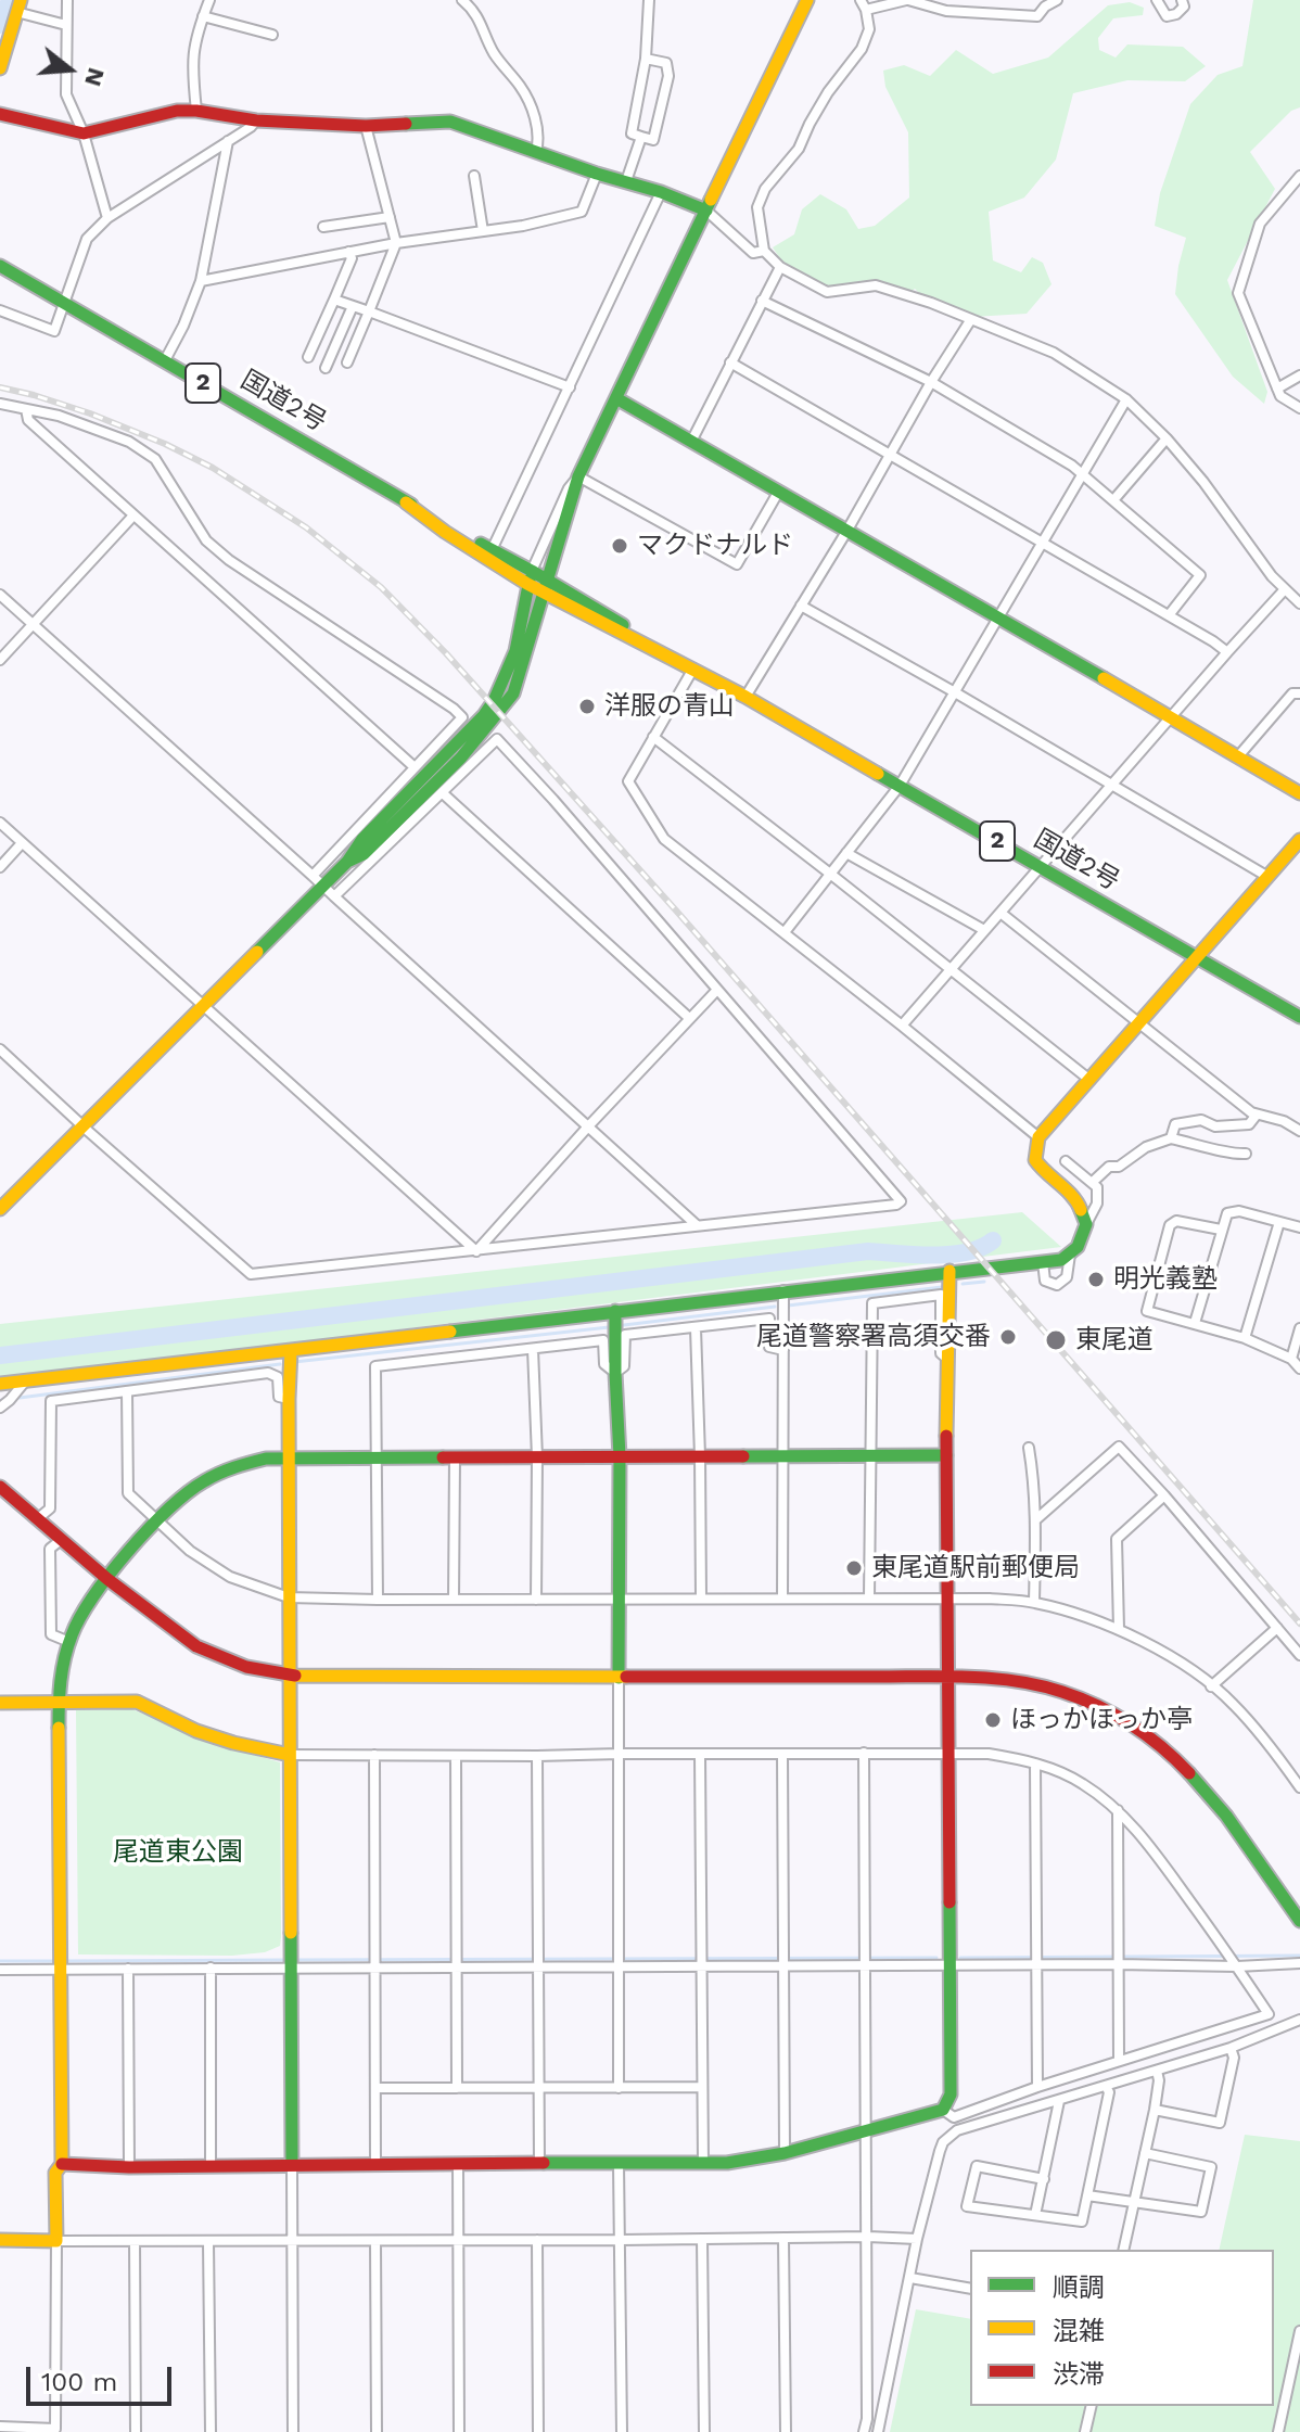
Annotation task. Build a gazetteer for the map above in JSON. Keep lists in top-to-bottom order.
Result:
{
  "streets": {
    "main road": ["2", "国道2号"]
  },
  "parks": ["尾道東公園"],
  "places": [
    "マクドナルド",
    "洋服の青山",
    "明光義塾",
    "尾道警察署高須交番",
    "東尾道",
    "東尾道駅前郵便局",
    "ほっかほっか亭"
  ],
  "legend": ["順調", "混雑", "渋滞"],
  "scale_bar": "100 m",
  "north": "right"
}
